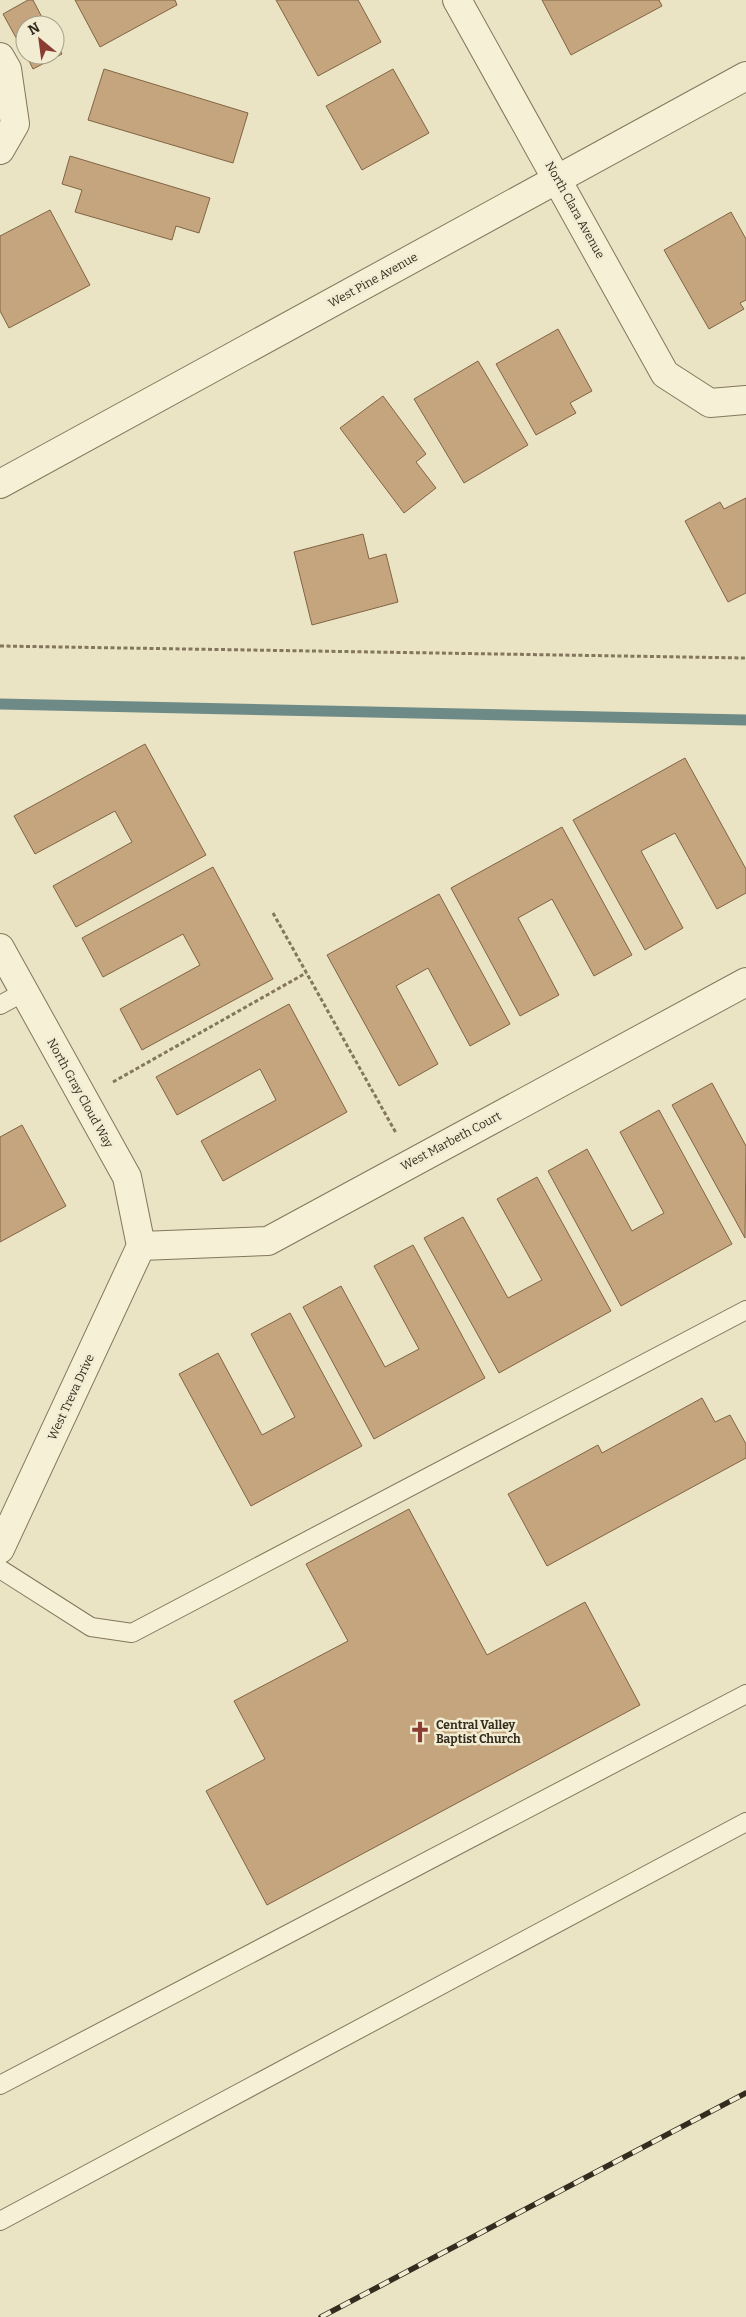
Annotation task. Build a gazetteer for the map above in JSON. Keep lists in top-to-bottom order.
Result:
{
  "streets": {
    "street": [
      "North Clara Avenue",
      "West Pine Avenue",
      "North Gray Cloud Way",
      "West Marbeth Court",
      "West Treva Drive"
    ]
  },
  "crossings": [
    ["North Clara Avenue", "West Pine Avenue"],
    ["North Gray Cloud Way", "West Marbeth Court"],
    ["North Gray Cloud Way", "West Treva Drive"],
    ["West Marbeth Court", "West Treva Drive"]
  ],
  "places": {
    "church": ["Central Valley Baptist Church"]
  },
  "north": "top left"
}
